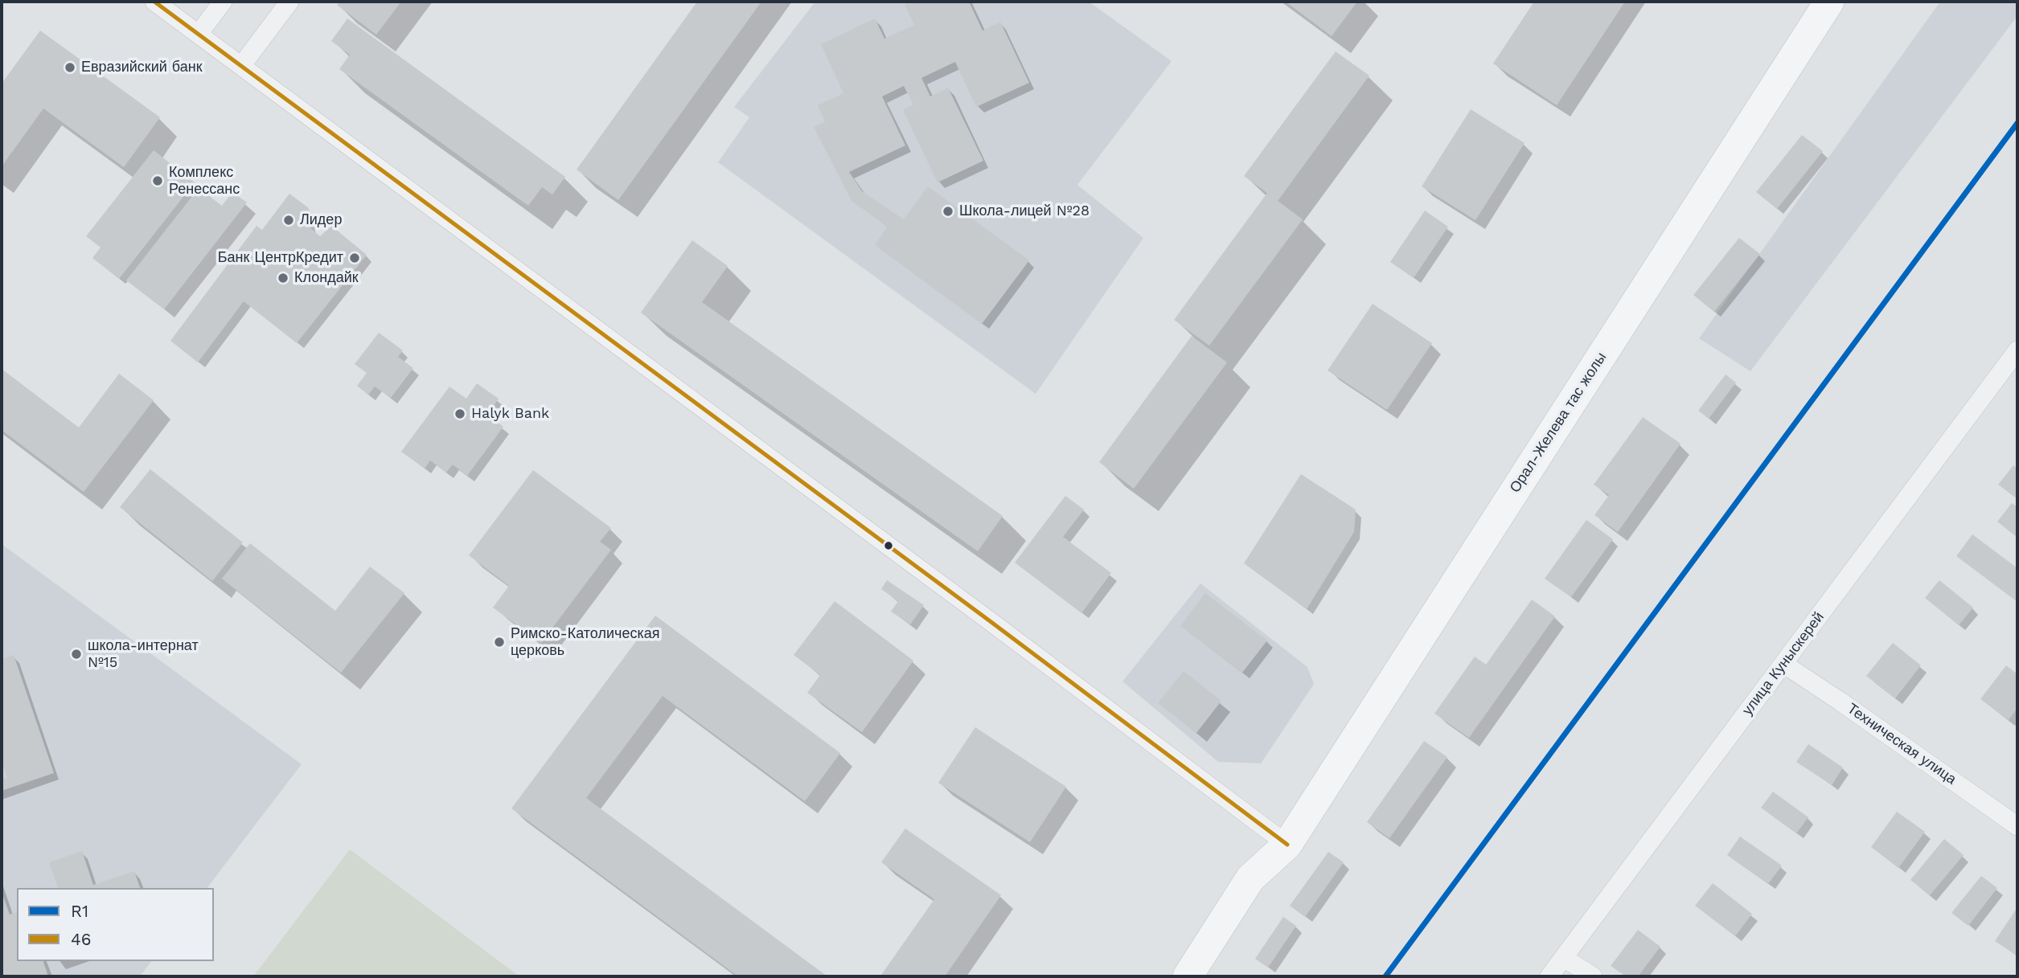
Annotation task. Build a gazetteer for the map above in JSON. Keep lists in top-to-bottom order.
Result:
{
  "streets": {
    "main road": ["Орал-Желева тас жолы"],
    "street": ["улица Куныскерей", "Техническая улица"]
  },
  "crossings": [
    ["улица Куныскерей", "Техническая улица"]
  ],
  "places": [
    "Евразийский банк",
    "Комплекс Ренессанс",
    "Школа-лицей №28",
    "Лидер",
    "Банк ЦентрКредит",
    "Клондайк",
    "Halyk Bank",
    "Римско-Католическая церковь",
    "школа-интернат №15"
  ],
  "lines": ["transit line 46", "transit line R1"],
  "legend": ["R1", "46"]
}
